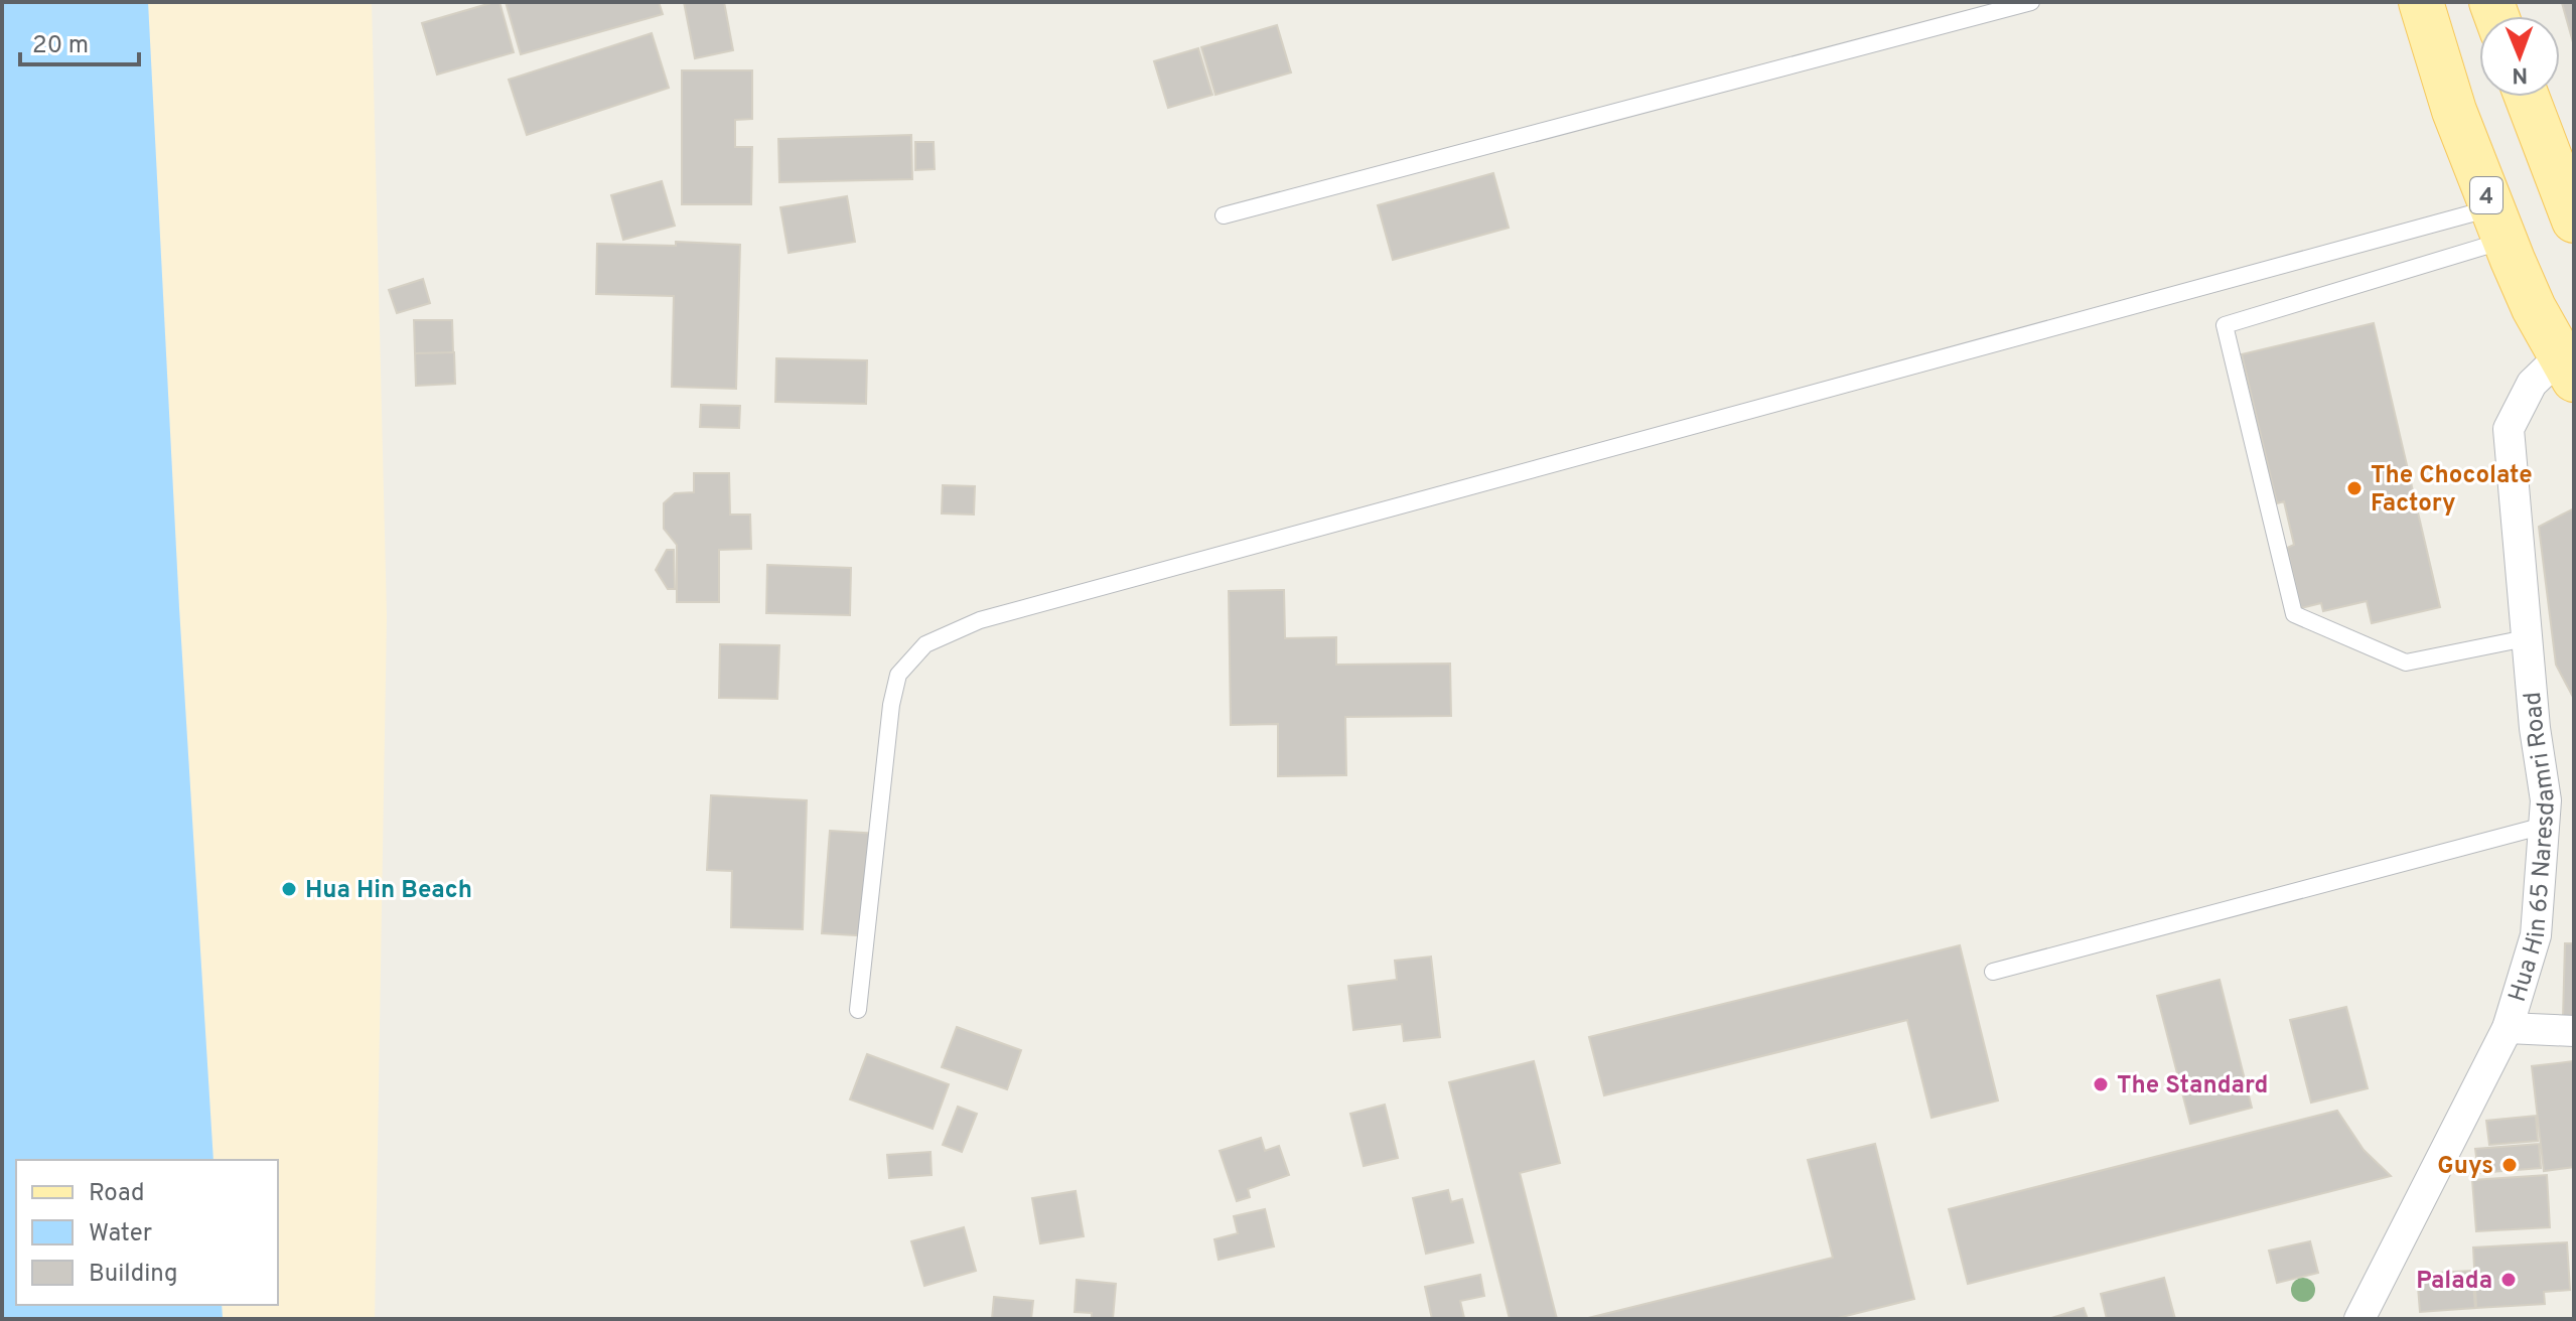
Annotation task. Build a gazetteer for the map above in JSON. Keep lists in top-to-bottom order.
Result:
{
  "streets": {
    "main road": ["4"],
    "street": ["Hua Hin 65 Naresdamri Road"]
  },
  "crossings": [
    ["4", "Hua Hin 65 Naresdamri Road"]
  ],
  "places": [
    "The Chocolate Factory",
    "Hua Hin Beach",
    "The Standard",
    "Guys",
    "Palada"
  ],
  "legend": ["Road", "Water", "Building"],
  "scale_bar": "20 m",
  "north": "bottom"
}
